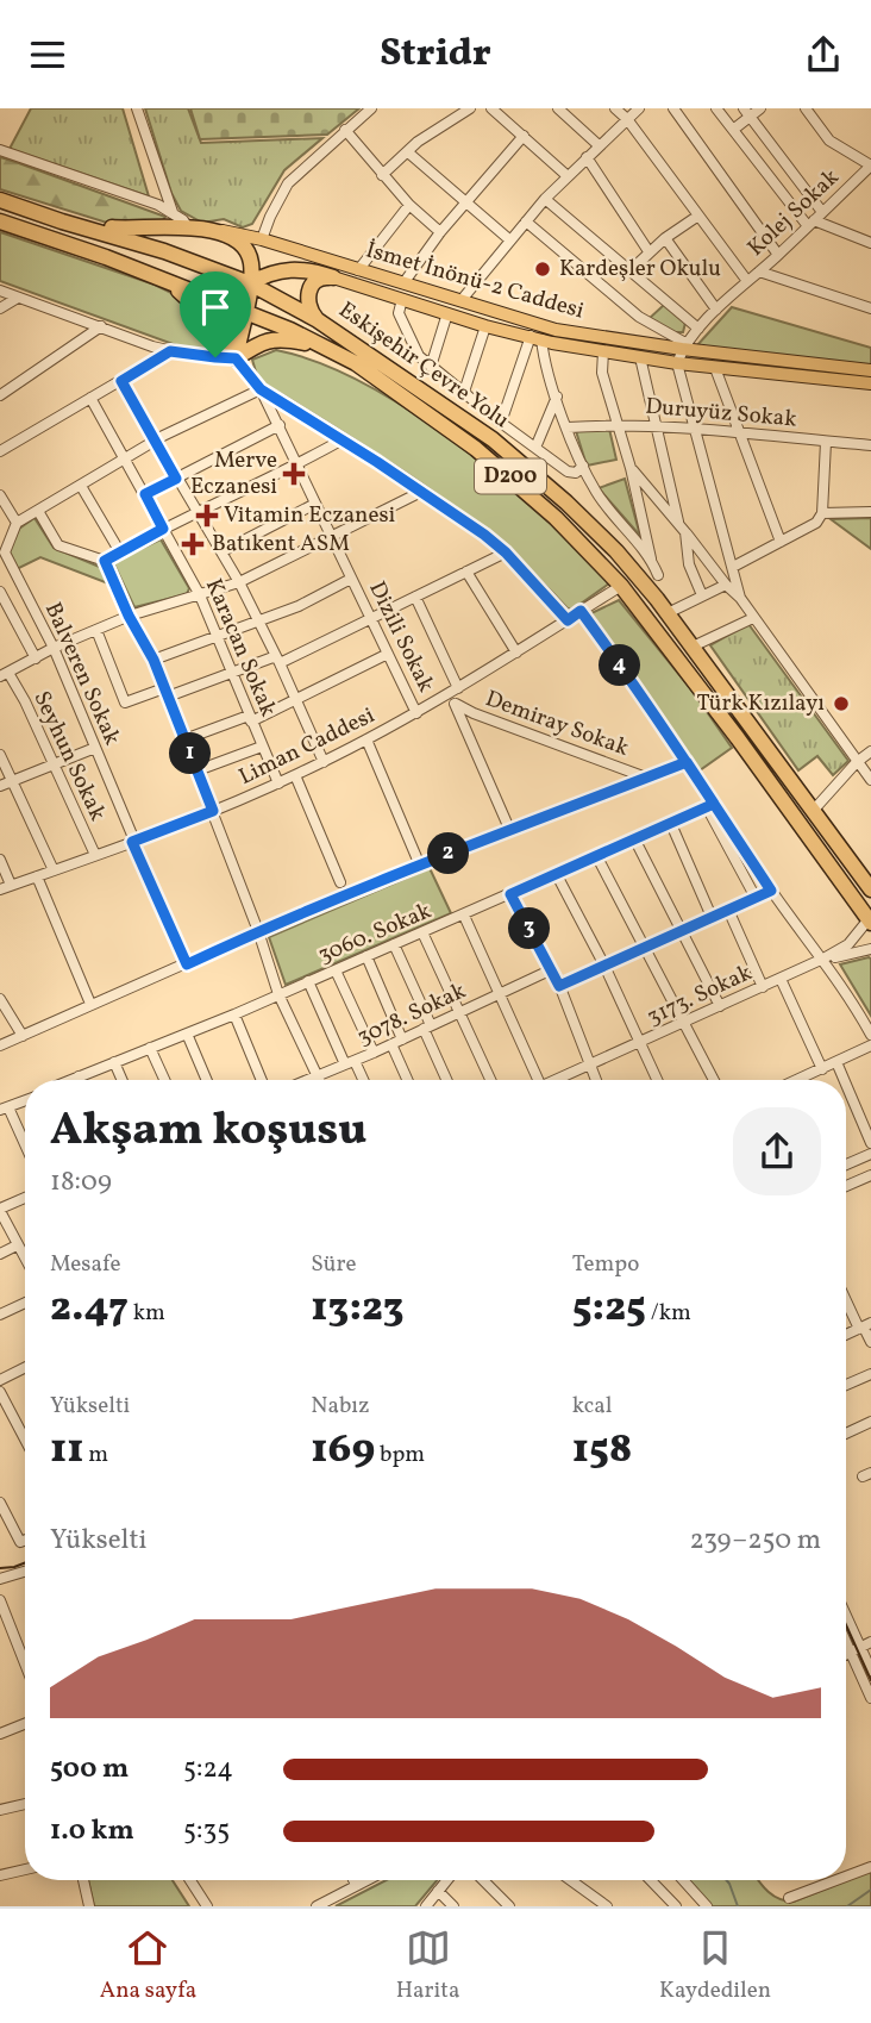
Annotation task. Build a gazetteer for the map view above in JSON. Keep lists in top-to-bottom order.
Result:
{
  "streets": {
    "highway": ["Eskişehir Çevre Yolu", "D200"],
    "main road": ["İsmet İnönü-2 Caddesi"],
    "street": [
      "Kolej Sokak",
      "Duruyüz Sokak",
      "Dizili Sokak",
      "Karacan Sokak",
      "Balveren Sokak",
      "Demiray Sokak",
      "Liman Caddesi",
      "Seyhun Sokak",
      "3060. Sokak",
      "3173. Sokak",
      "3078. Sokak"
    ]
  },
  "crossings": [
    ["Kolej Sokak", "İsmet İnönü-2 Caddesi"],
    ["Eskişehir Çevre Yolu", "D200"],
    ["Eskişehir Çevre Yolu", "Liman Caddesi"],
    ["Eskişehir Çevre Yolu", "3173. Sokak"],
    ["Dizili Sokak", "Liman Caddesi"],
    ["Karacan Sokak", "Liman Caddesi"],
    ["Balveren Sokak", "Liman Caddesi"],
    ["Liman Caddesi", "Seyhun Sokak"]
  ],
  "places": {
    "other": ["Kardeşler Okulu", "Türk Kızılayı"],
    "health": ["Merve Eczanesi", "Vitamin Eczanesi", "Batıkent ASM"]
  },
  "page": {
    "header": "Stridr",
    "pins": [
      "4",
      "1",
      "2",
      "3"
    ],
    "heading": ["Akşam koşusu", "18:09"],
    "stats": [
      ["Mesafe", "2.47 km"],
      ["Süre", "13:23"],
      ["Tempo", "5:25 /km"],
      ["Yükselti", "11 m"],
      ["Nabız", "169 bpm"],
      ["kcal", "158"]
    ],
    "chart": ["Yükselti", "239–250 m"],
    "list": [
      {
        "name": "500 m",
        "note": "5:24"
      },
      {
        "name": "1.0 km",
        "note": "5:35"
      }
    ],
    "tabs": ["Ana sayfa", "Harita", "Kaydedilen"]
  }
}
